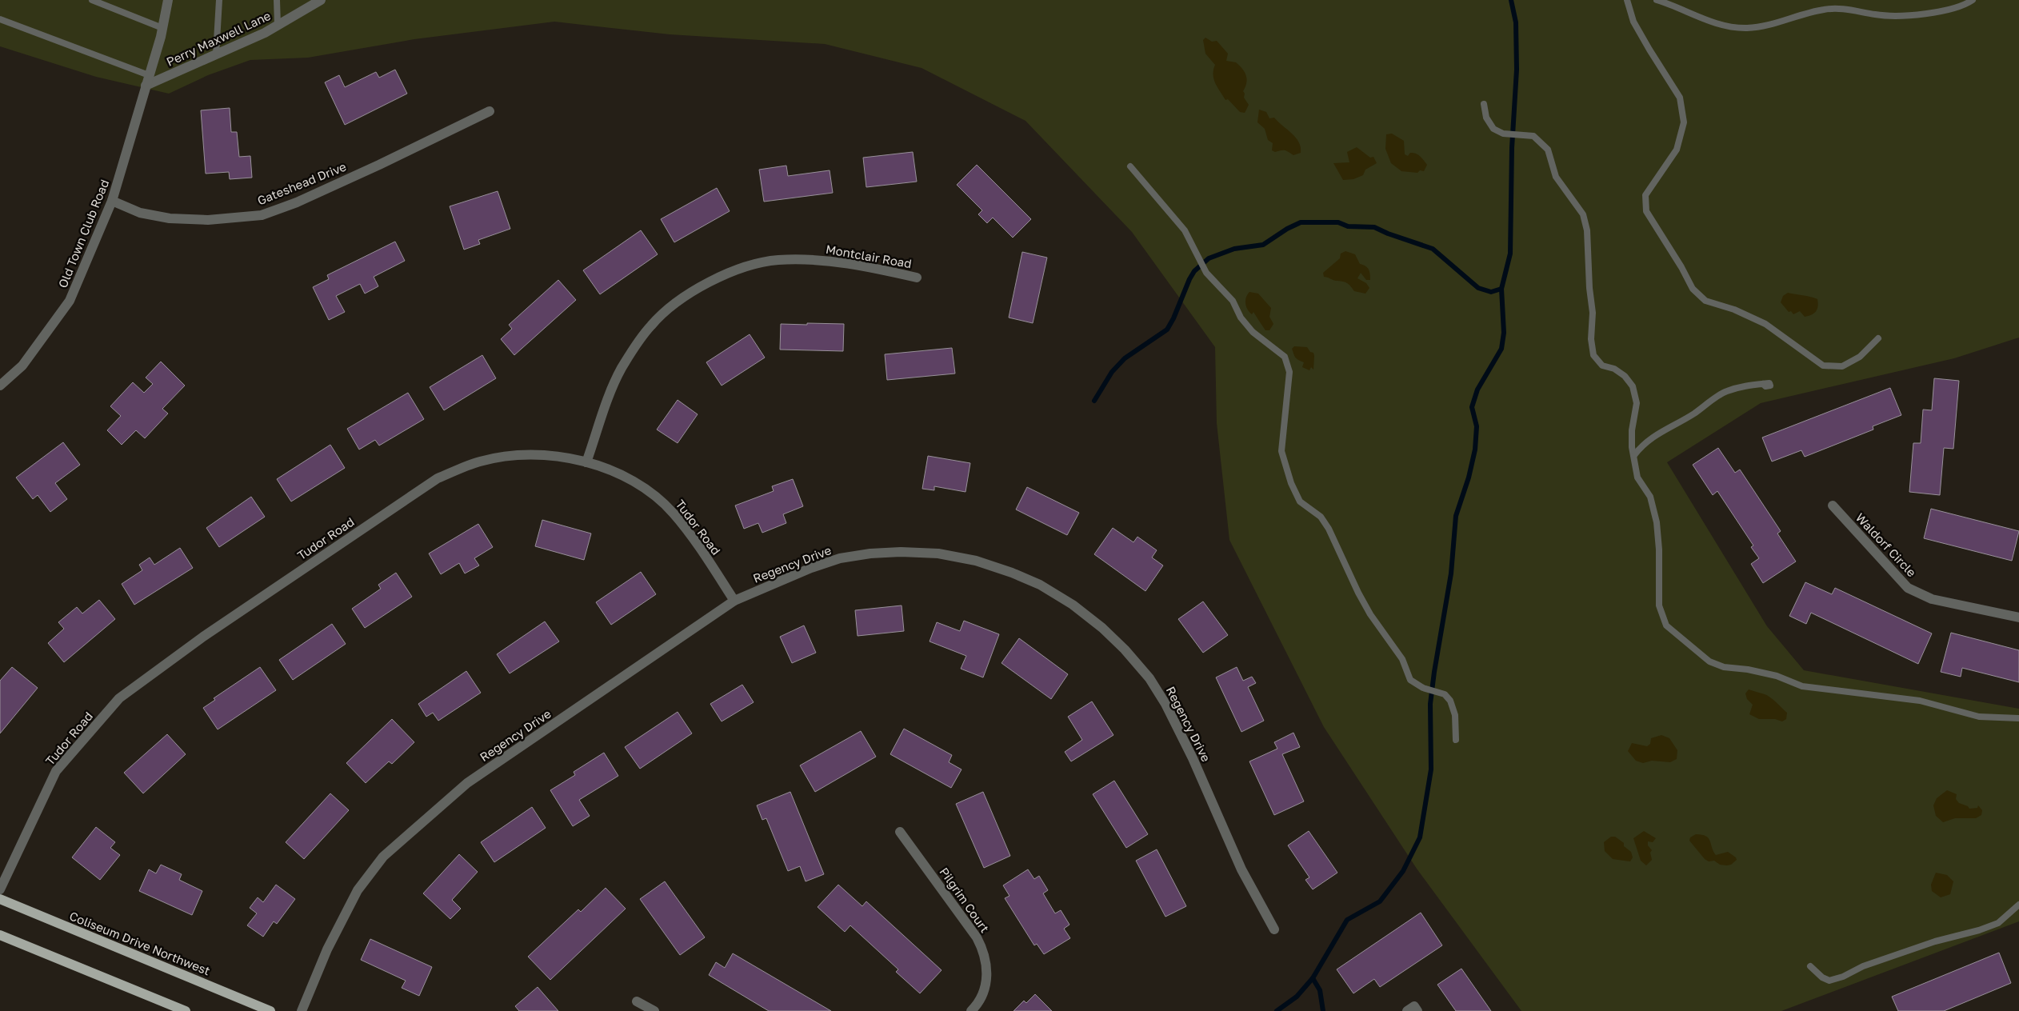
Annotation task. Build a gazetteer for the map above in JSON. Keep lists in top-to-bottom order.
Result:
{
  "streets": {
    "main road": ["Coliseum Drive Northwest"],
    "street": [
      "Perry Maxwell Lane",
      "Gateshead Drive",
      "Old Town Club Road",
      "Montclair Road",
      "Tudor Road",
      "Waldorf Circle",
      "Regency Drive",
      "Pilgrim Court"
    ]
  },
  "crossings": [
    ["Perry Maxwell Lane", "Old Town Club Road"],
    ["Gateshead Drive", "Old Town Club Road"],
    ["Montclair Road", "Tudor Road"],
    ["Tudor Road", "Regency Drive"]
  ]
}
